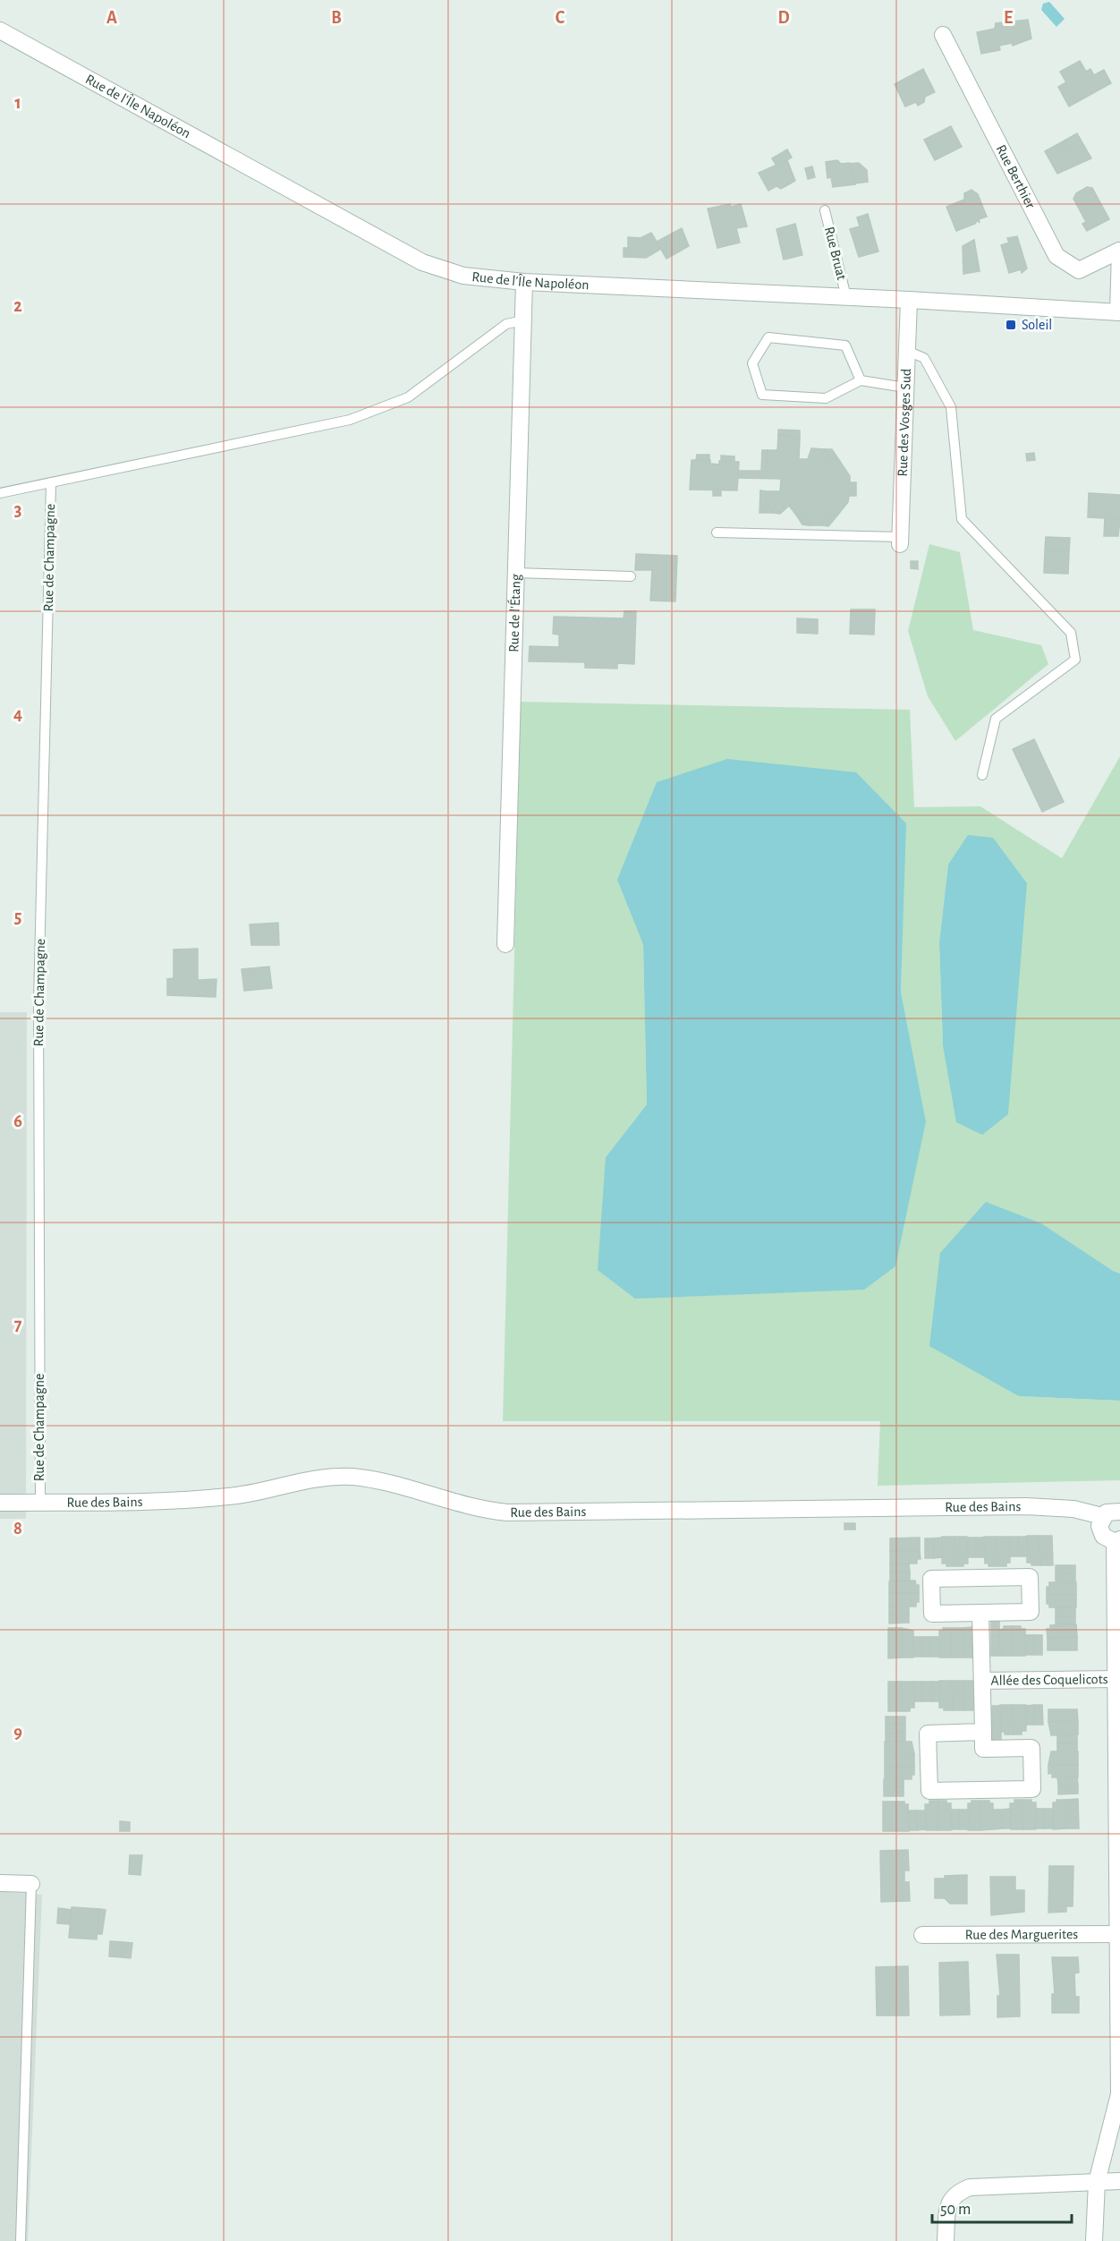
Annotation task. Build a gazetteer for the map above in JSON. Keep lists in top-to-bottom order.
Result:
{
  "streets": {
    "street": [
      "Rue de l'Île Napoléon",
      "Rue Berthier",
      "Rue des Vosges Sud",
      "Rue de l'Étang",
      "Rue des Bains",
      "Allée des Coquelicots",
      "Rue des Marguerites"
    ],
    "lane": ["Rue Bruat", "Rue de Champagne"]
  },
  "crossings": [
    ["Rue de l'Île Napoléon", "Rue Berthier"],
    ["Rue de l'Île Napoléon", "Rue Bruat"],
    ["Rue de l'Île Napoléon", "Rue des Vosges Sud"],
    ["Rue de l'Île Napoléon", "Rue de l'Étang"],
    ["Rue de Champagne", "Rue des Bains"]
  ],
  "places": {
    "transit": ["Soleil"]
  },
  "scale_bar": "50 m",
  "grid": {
    "columns": [
      "A",
      "B",
      "C",
      "D",
      "E"
    ],
    "rows": [
      "1",
      "2",
      "3",
      "4",
      "5",
      "6",
      "7",
      "8",
      "9"
    ]
  }
}
